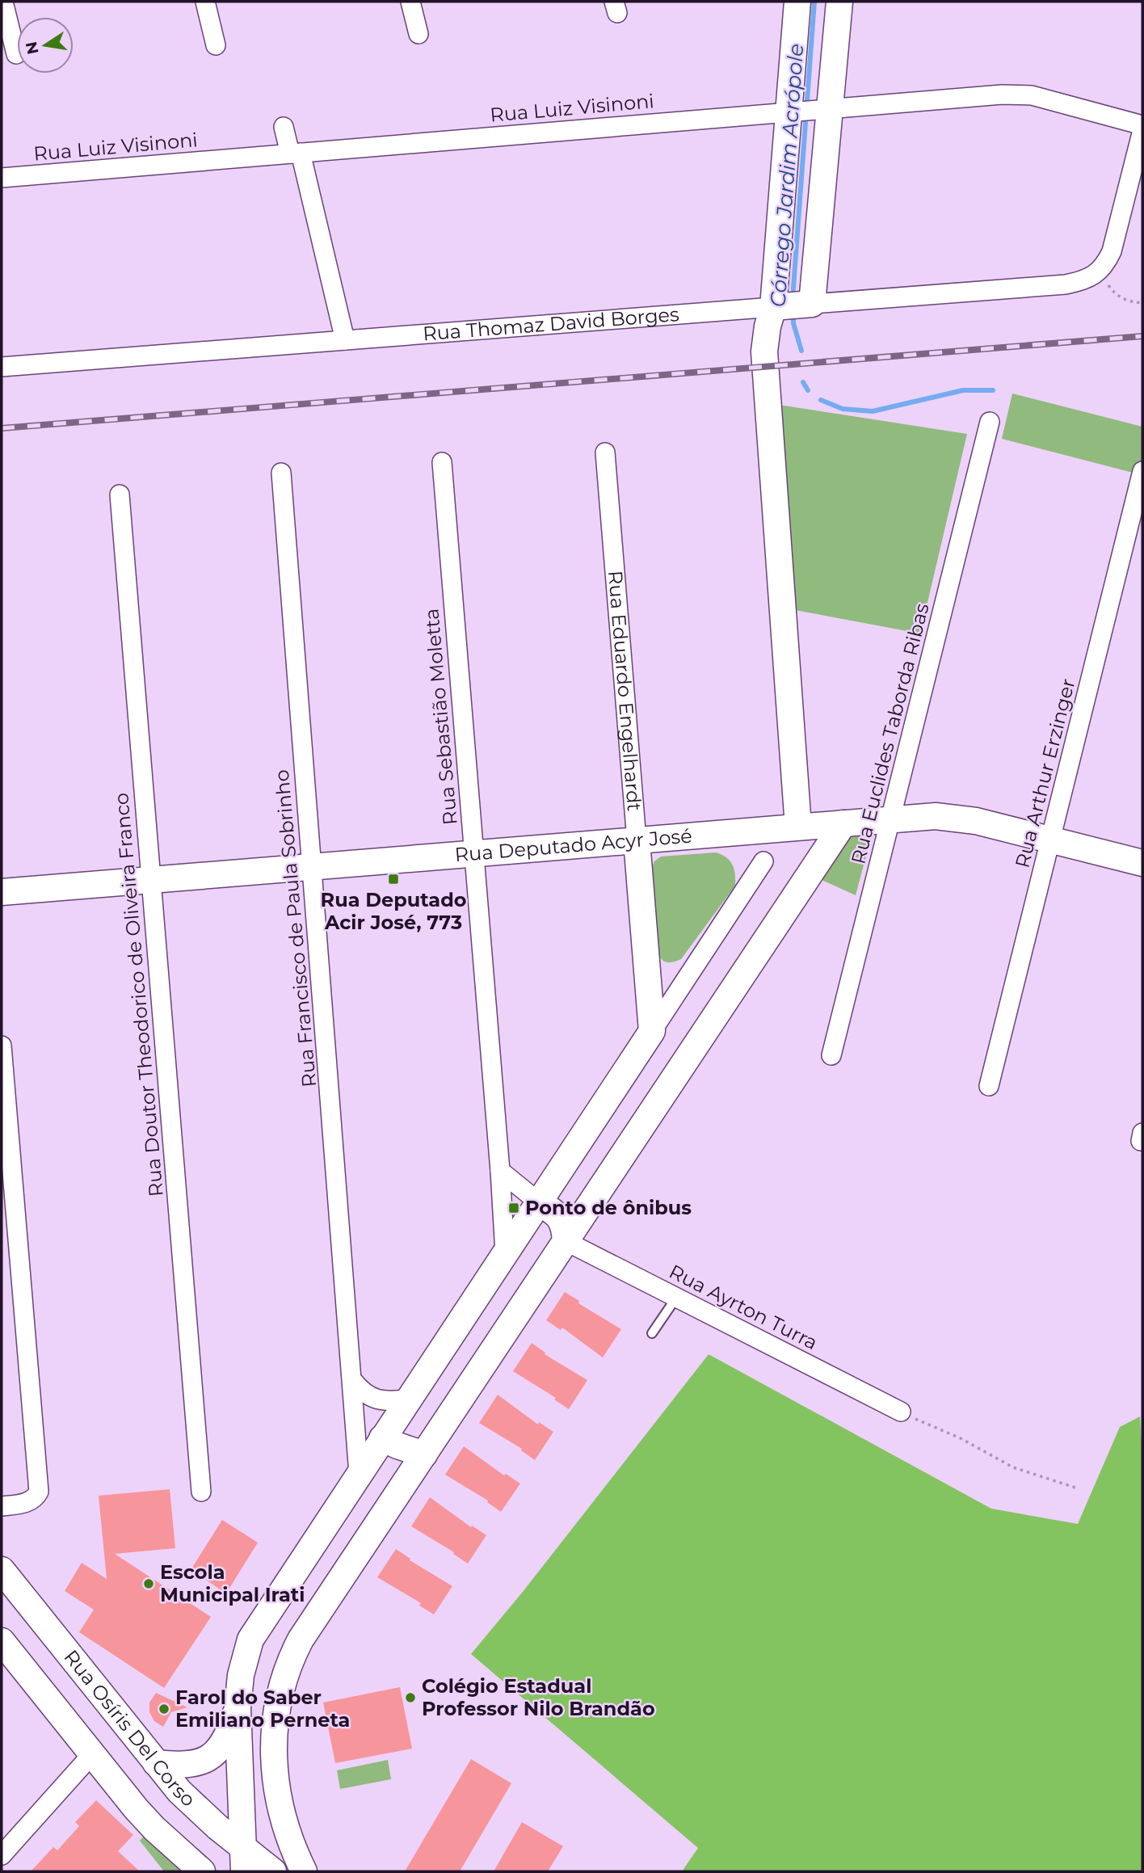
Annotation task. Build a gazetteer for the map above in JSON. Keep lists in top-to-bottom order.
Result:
{
  "streets": {
    "street": [
      "Rua Luiz Visinoni",
      "Rua Thomaz David Borges",
      "Rua Eduardo Engelhardt",
      "Rua Sebastião Moletta",
      "Rua Euclides Taborda Ribas",
      "Rua Arthur Erzinger",
      "Rua Deputado Acyr José",
      "Rua Francisco de Paula Sobrinho",
      "Rua Doutor Theodorico de Oliveira Franco",
      "Rua Ayrton Turra",
      "Rua Osíris Del Corso"
    ]
  },
  "crossings": [
    ["Rua Eduardo Engelhardt", "Rua Deputado Acyr José"],
    ["Rua Sebastião Moletta", "Rua Deputado Acyr José"],
    ["Rua Euclides Taborda Ribas", "Rua Deputado Acyr José"],
    ["Rua Arthur Erzinger", "Rua Deputado Acyr José"],
    ["Rua Deputado Acyr José", "Rua Francisco de Paula Sobrinho"],
    ["Rua Deputado Acyr José", "Rua Doutor Theodorico de Oliveira Franco"]
  ],
  "water": ["Córrego Jardim Acrópole"],
  "places": {
    "transit": ["Rua Deputado Acir José, 773", "Ponto de ônibus"],
    "other": ["Escola Municipal Irati", "Colégio Estadual Professor Nilo Brandão", "Farol do Saber Emiliano Perneta"]
  },
  "north": "left"
}
